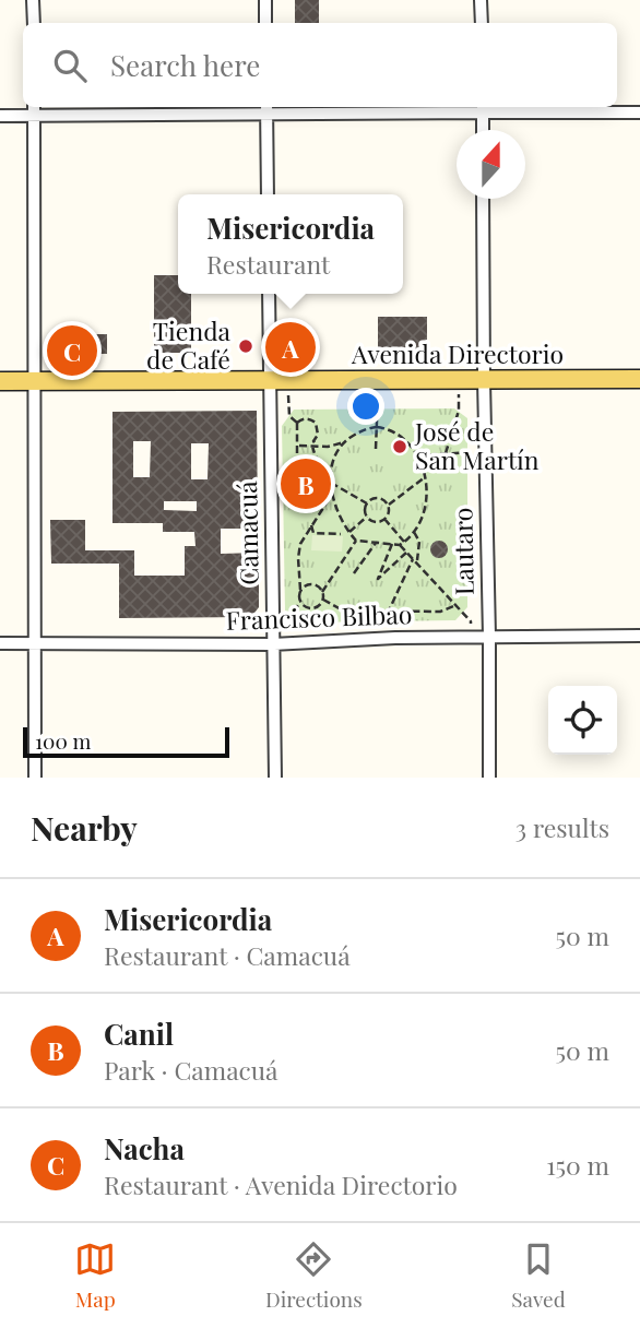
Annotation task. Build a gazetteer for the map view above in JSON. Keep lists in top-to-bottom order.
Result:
{
  "streets": {
    "main road": ["Avenida Directorio"],
    "street": ["Camacuá", "Lautaro", "Francisco Bilbao"]
  },
  "crossings": [
    ["Avenida Directorio", "Camacuá"],
    ["Avenida Directorio", "Lautaro"],
    ["Camacuá", "Francisco Bilbao"],
    ["Lautaro", "Francisco Bilbao"]
  ],
  "places": ["Tienda de Café", "José de San Martín"],
  "scale_bar": "100 m",
  "north": "top",
  "page": {
    "search": "Search here",
    "popup": ["Misericordia", "Restaurant"],
    "pins": ["A", "C", "B"],
    "scale": "100 m",
    "heading": ["Nearby", "3 results"],
    "list": [
      {
        "mark": "A",
        "name": "Misericordia",
        "note": "Restaurant · Camacuá",
        "value": "50 m"
      },
      {
        "mark": "B",
        "name": "Canil",
        "note": "Park · Camacuá",
        "value": "50 m"
      },
      {
        "mark": "C",
        "name": "Nacha",
        "note": "Restaurant · Avenida Directorio",
        "value": "150 m"
      }
    ],
    "nav": ["Map", "Directions", "Saved"]
  }
}
